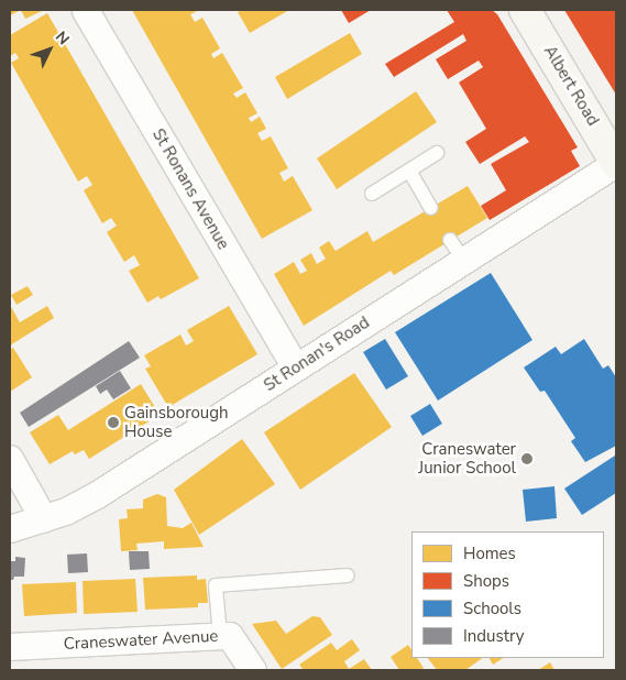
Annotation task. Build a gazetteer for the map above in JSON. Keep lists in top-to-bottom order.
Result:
{
  "streets": {
    "main road": ["Albert Road"],
    "street": ["St Ronans Avenue", "St Ronan's Road", "Craneswater Avenue"]
  },
  "crossings": [
    ["Albert Road", "St Ronan's Road"],
    ["St Ronans Avenue", "St Ronan's Road"]
  ],
  "places": ["Gainsborough House", "Craneswater Junior School"],
  "legend": [
    "Homes",
    "Shops",
    "Schools",
    "Industry"
  ],
  "north": "top right"
}
